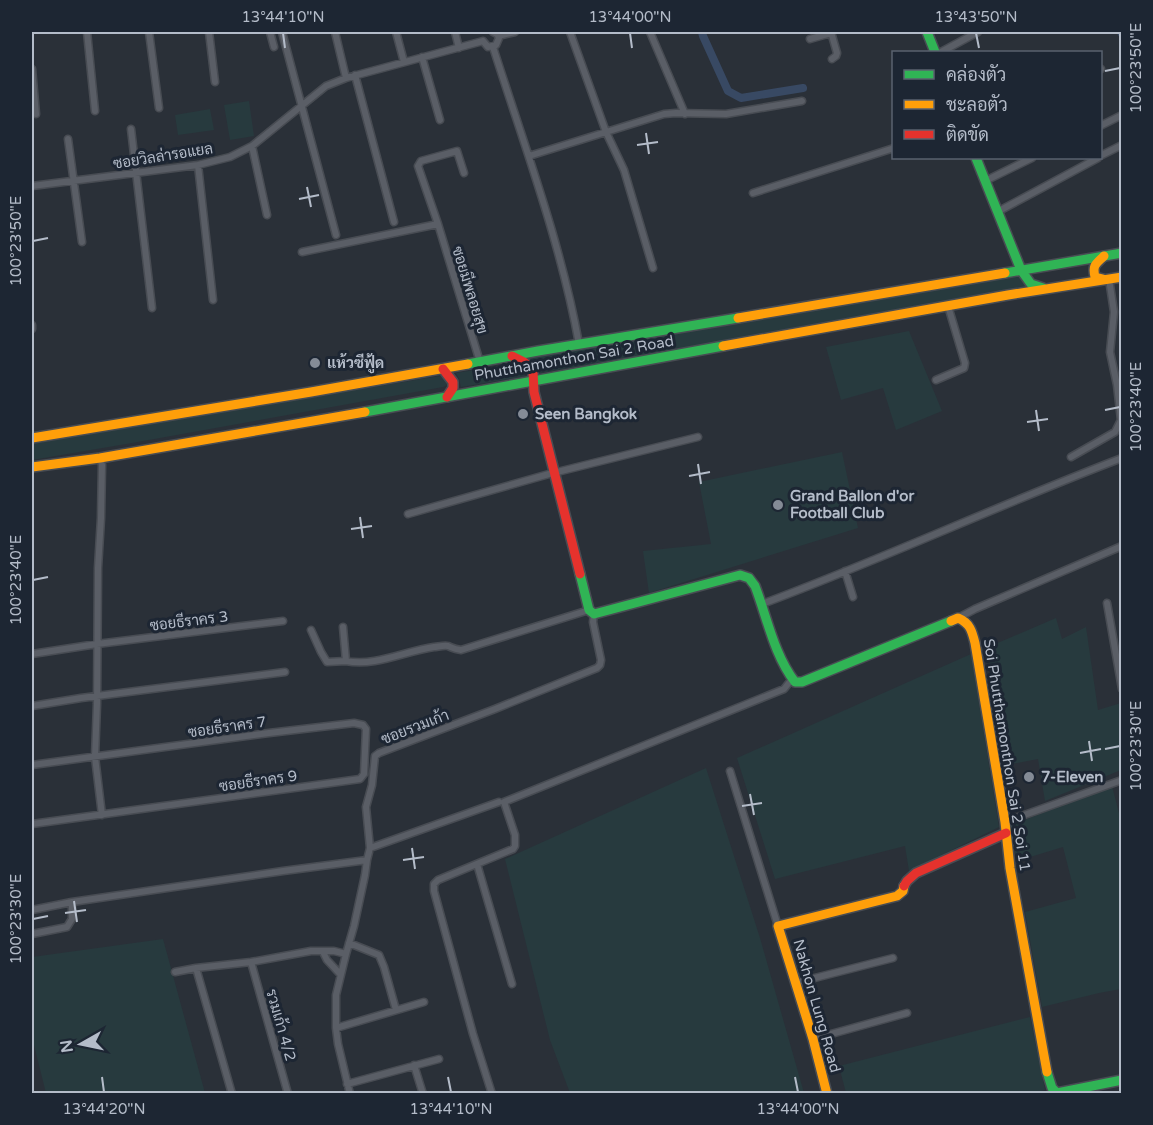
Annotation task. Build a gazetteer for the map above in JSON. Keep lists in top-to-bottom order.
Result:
{
  "streets": {
    "main road": ["Phutthamonthon Sai 2 Road", "Soi Phutthamonthon Sai 2 Soi 11", "Nakhon Lung Road"],
    "street": [
      "ซอยวิลล่ารอแยล",
      "ซอยมีพลอยสุข",
      "ซอยธีราคร 3",
      "ซอยธีราคร 7",
      "ซอยรวมเก้า",
      "ซอยธีราคร 9",
      "รวมเก้า 4/2"
    ]
  },
  "crossings": [
    ["ซอยมีพลอยสุข", "Phutthamonthon Sai 2 Road"],
    ["ซอยธีราคร 7", "ซอยธีราคร 9"],
    ["Soi Phutthamonthon Sai 2 Soi 11", "Nakhon Lung Road"]
  ],
  "places": [
    "แห้วซีฟู้ด",
    "Seen Bangkok",
    "Grand Ballon d'or Football Club",
    "7-Eleven"
  ],
  "legend": ["คล่องตัว", "ชะลอตัว", "ติดขัด"],
  "north": "left",
  "coordinates": [
    "13°44'10\"N",
    "13°44'00\"N",
    "13°43'50\"N",
    "100°23'50\"E",
    "100°23'40\"E",
    "100°23'30\"E",
    "13°44'20\"N"
  ]
}
